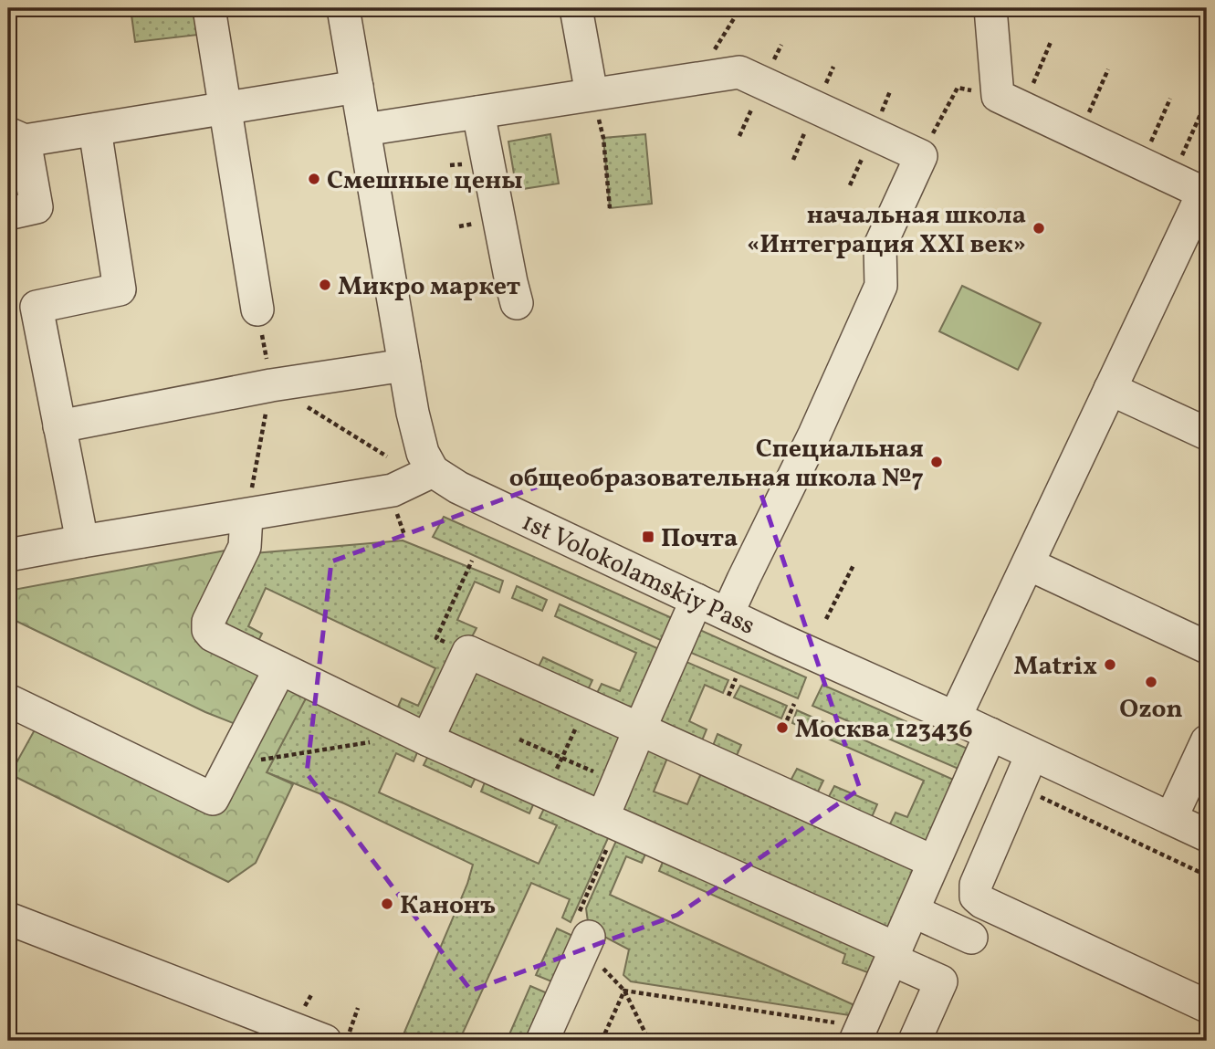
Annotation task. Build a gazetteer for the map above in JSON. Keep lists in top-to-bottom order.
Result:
{
  "streets": {
    "street": ["1st Volokolamskiy Pass"]
  },
  "places": {
    "other": [
      "Смешные цены",
      "начальная школа «Интеграция XXI век»",
      "Микро маркет",
      "Специальная общеобразовательная школа №7",
      "Matrix",
      "Ozon",
      "Москва 123436",
      "Канонъ"
    ],
    "transit": ["Почта"]
  }
}
